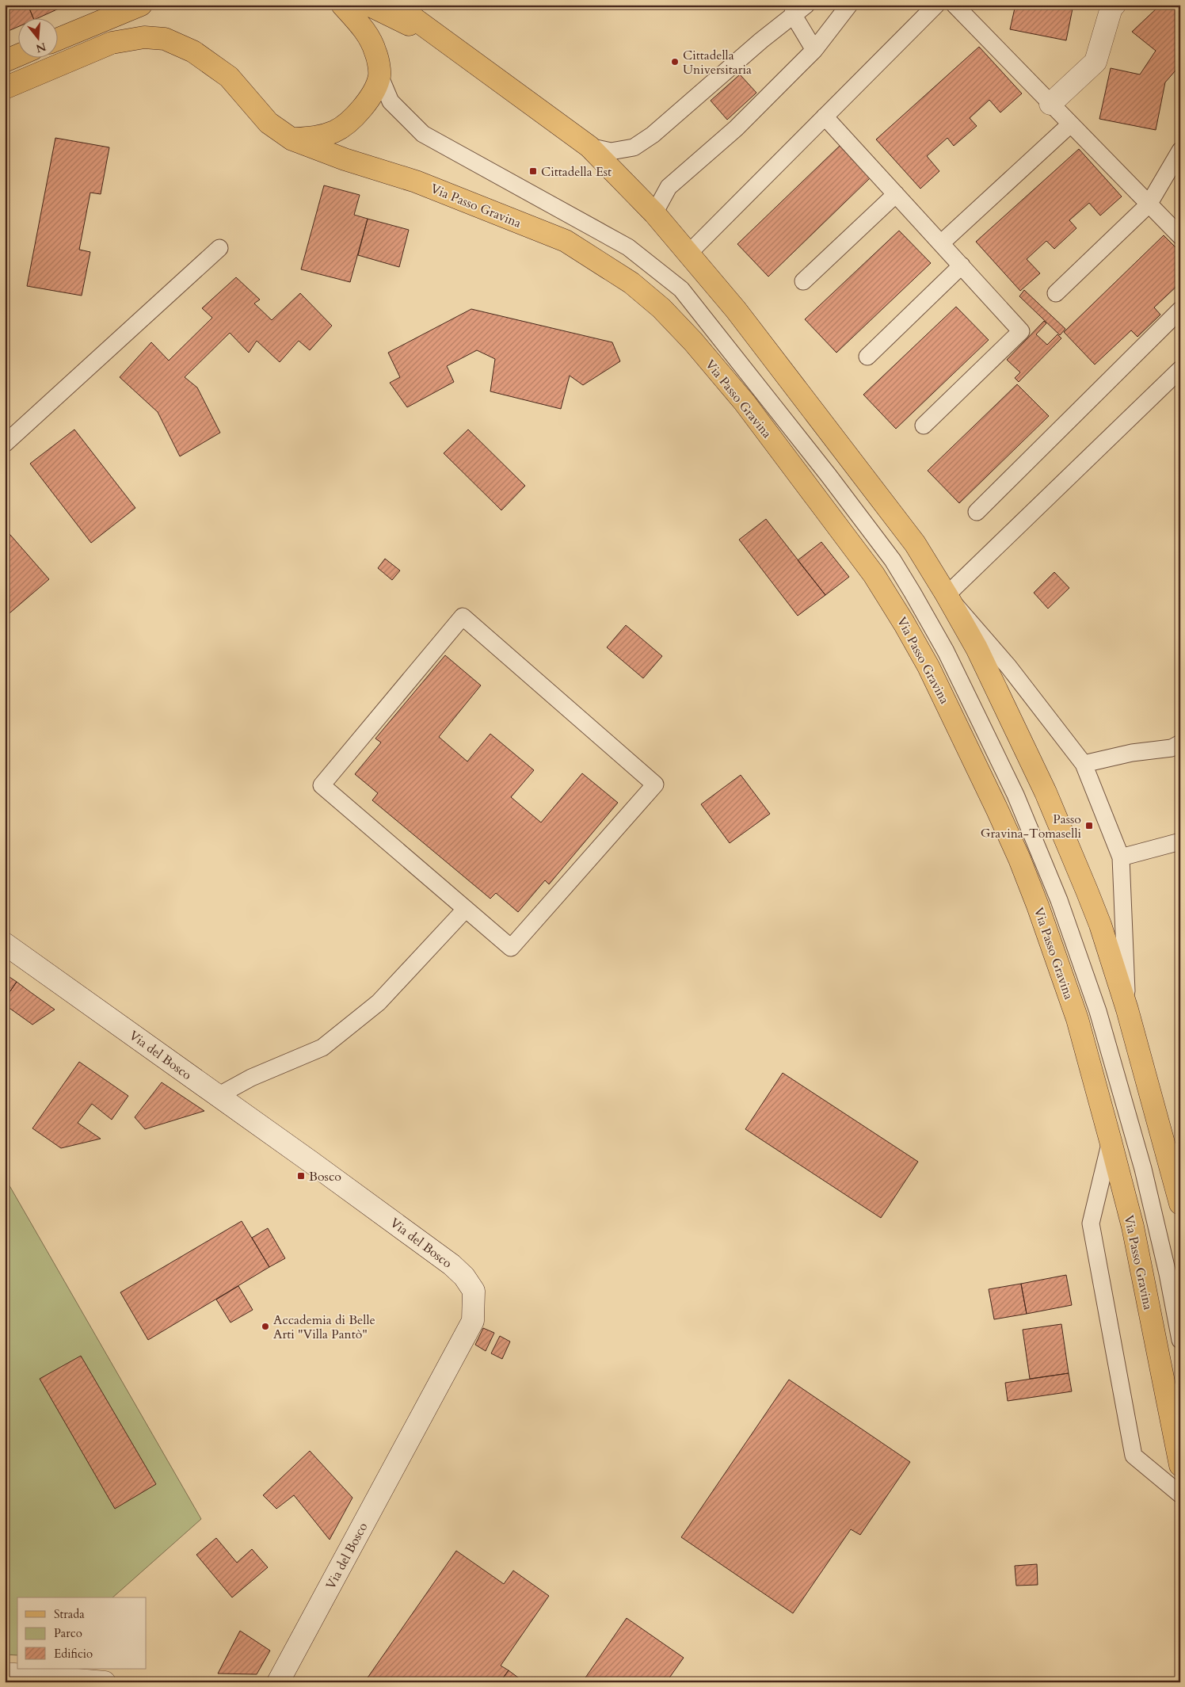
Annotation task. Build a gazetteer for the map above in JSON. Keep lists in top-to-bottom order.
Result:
{
  "streets": {
    "main road": ["Via Passo Gravina", "Via del Bosco"]
  },
  "places": {
    "other": ["Cittadella Universitaria", "Accademia di Belle Arti \"Villa Pantò\""],
    "transit": ["Cittadella Est", "Passo Gravina-Tomaselli", "Bosco"]
  },
  "legend": ["Strada", "Parco", "Edificio"],
  "north": "bottom"
}
